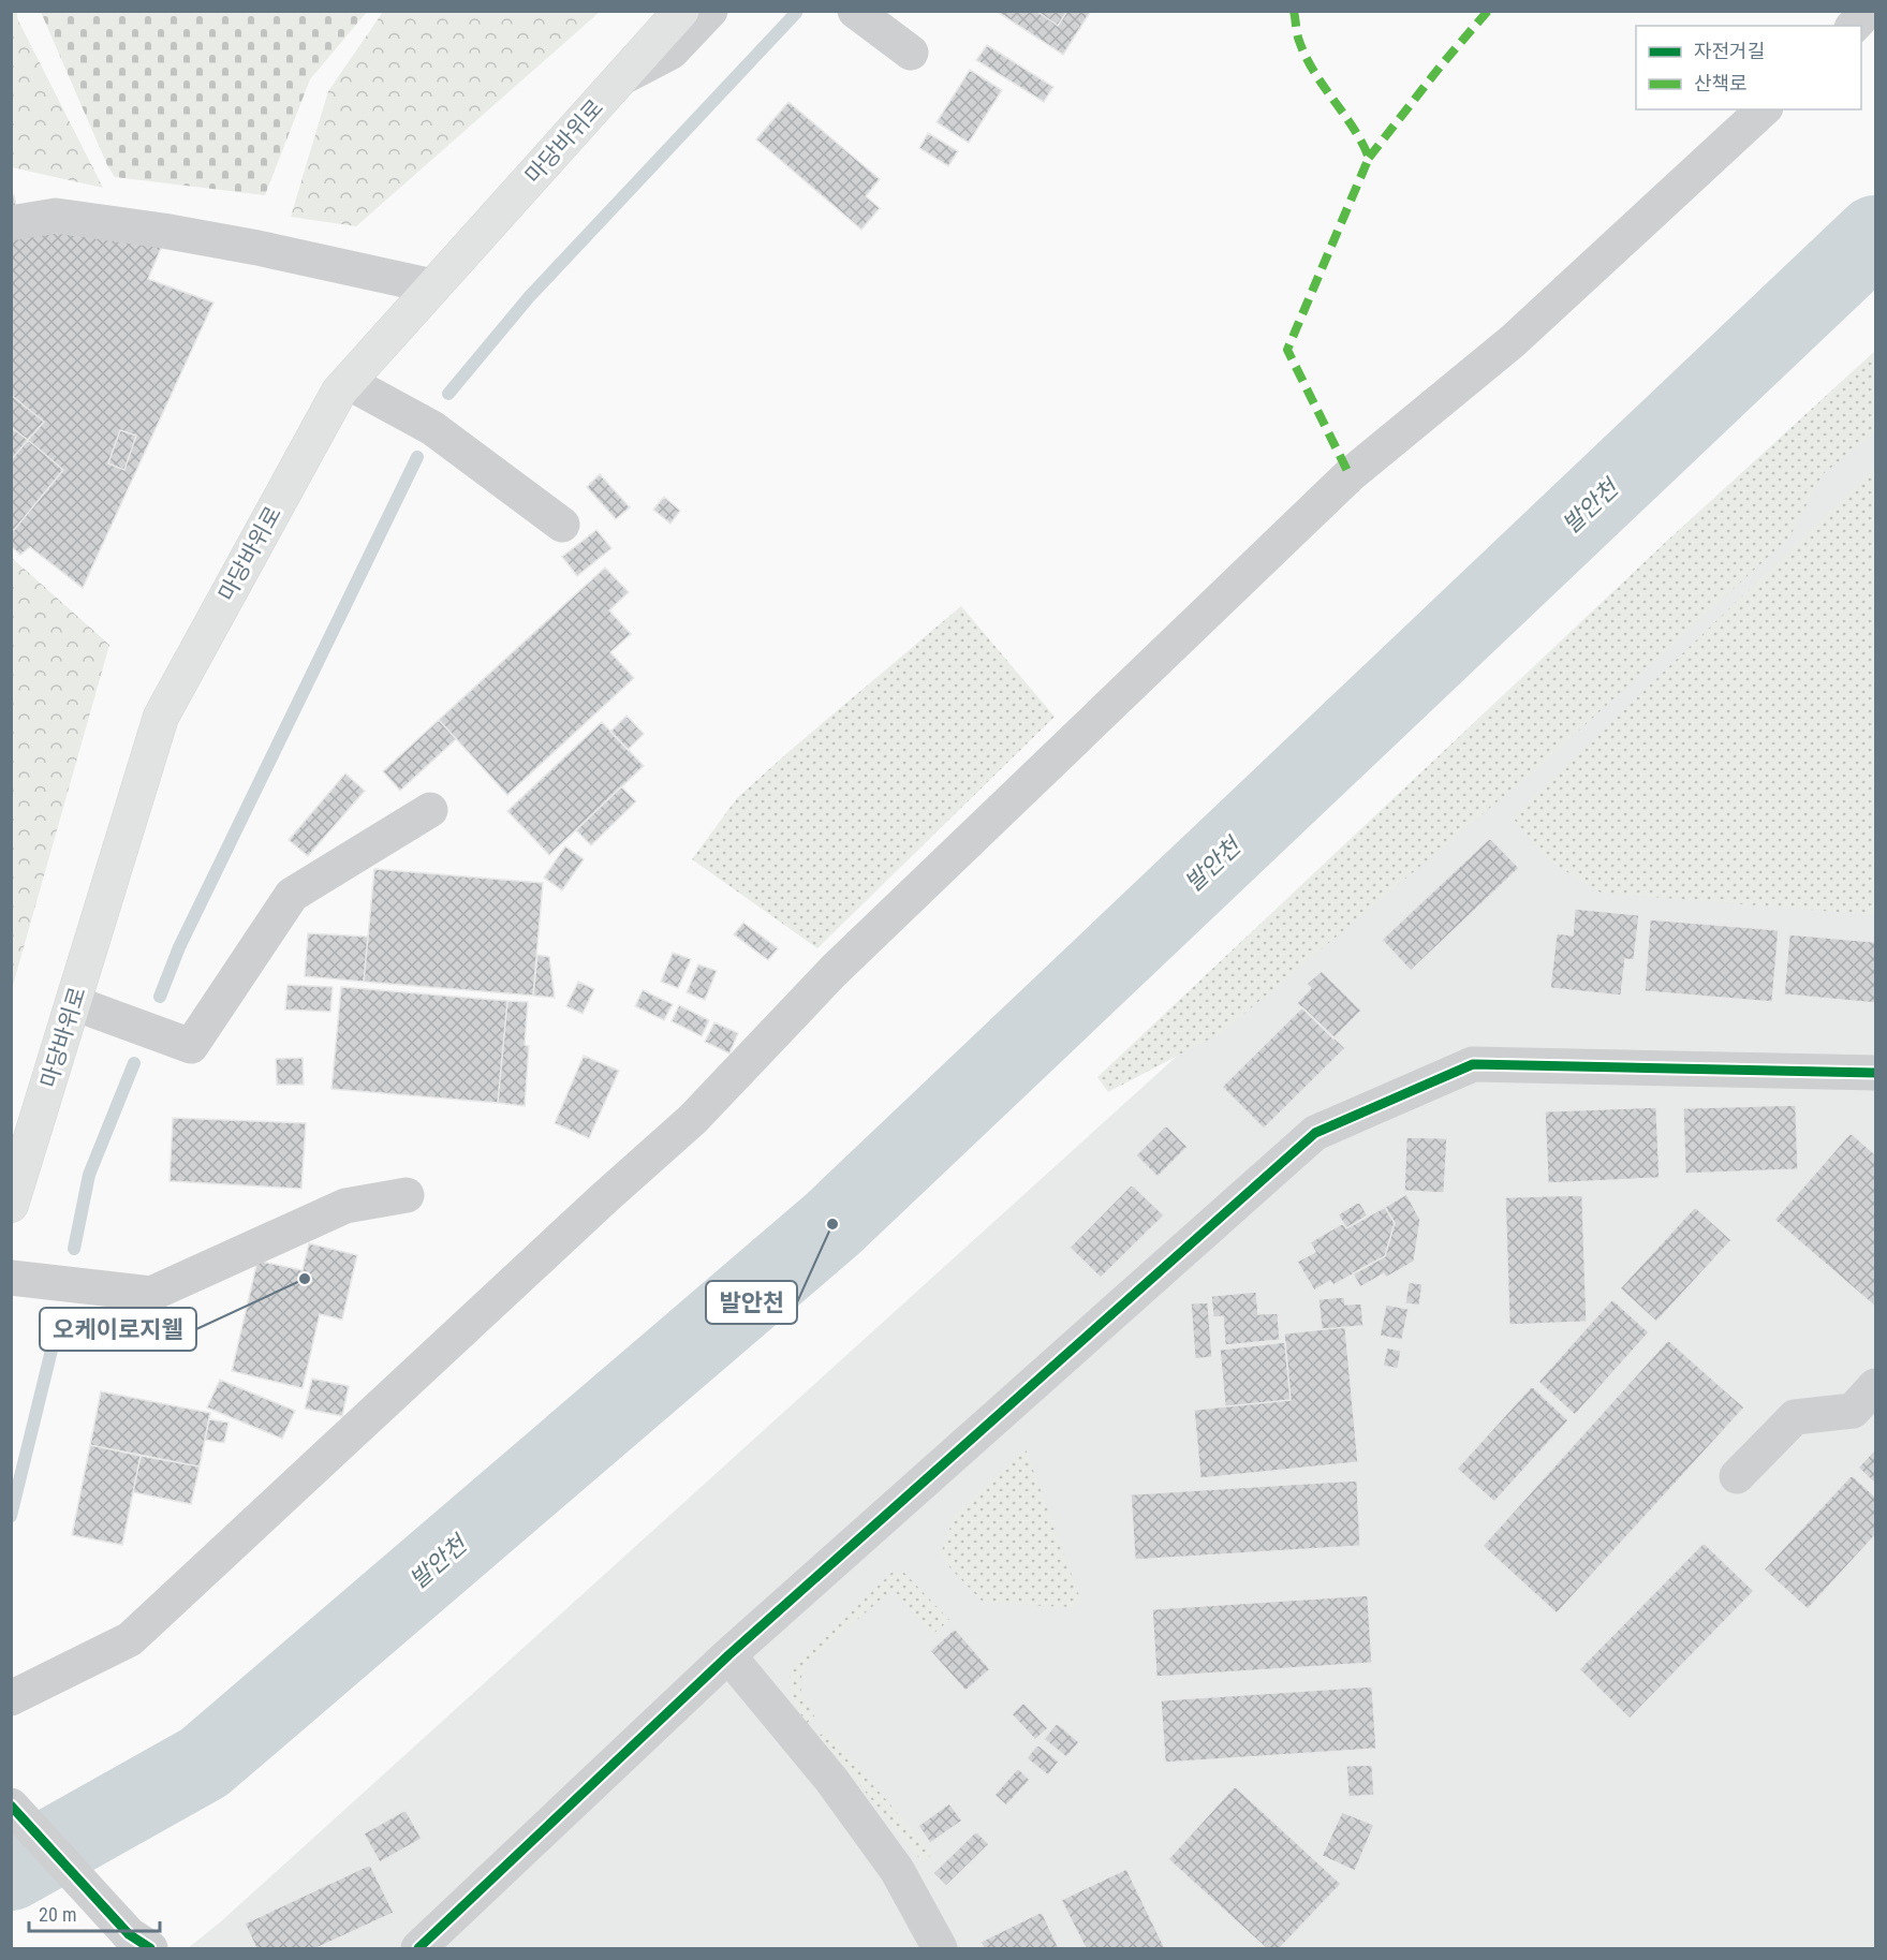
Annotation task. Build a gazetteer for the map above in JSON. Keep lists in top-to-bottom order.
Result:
{
  "streets": {
    "main road": ["마당바위로"]
  },
  "water": ["발안천"],
  "places": ["발안천", "오케이로지웰"],
  "legend": ["자전거길", "산책로"],
  "scale_bar": "20 m"
}
